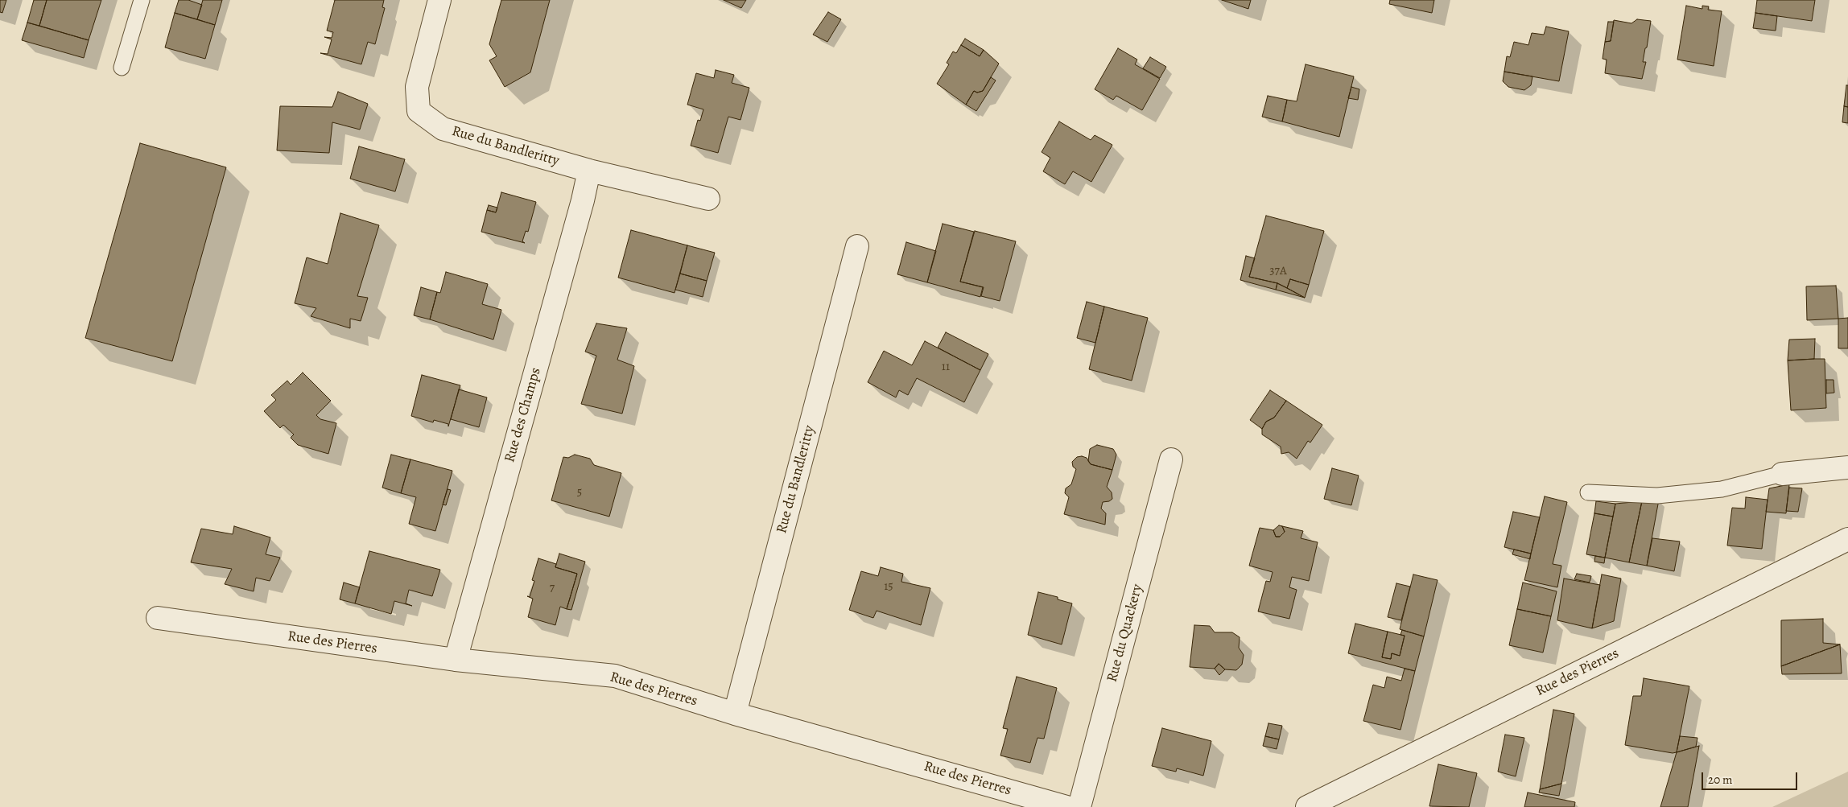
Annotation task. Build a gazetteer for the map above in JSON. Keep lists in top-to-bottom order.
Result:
{
  "streets": {
    "street": [
      "Rue du Bandleritty",
      "Rue des Champs",
      "Rue du Quackery",
      "Rue des Pierres"
    ]
  },
  "crossings": [
    ["Rue du Bandleritty", "Rue des Champs"],
    ["Rue du Bandleritty", "Rue des Pierres"],
    ["Rue des Champs", "Rue des Pierres"]
  ],
  "house_numbers": [
    "37A",
    "11",
    "5",
    "15",
    "7"
  ],
  "scale_bar": "20 m"
}
